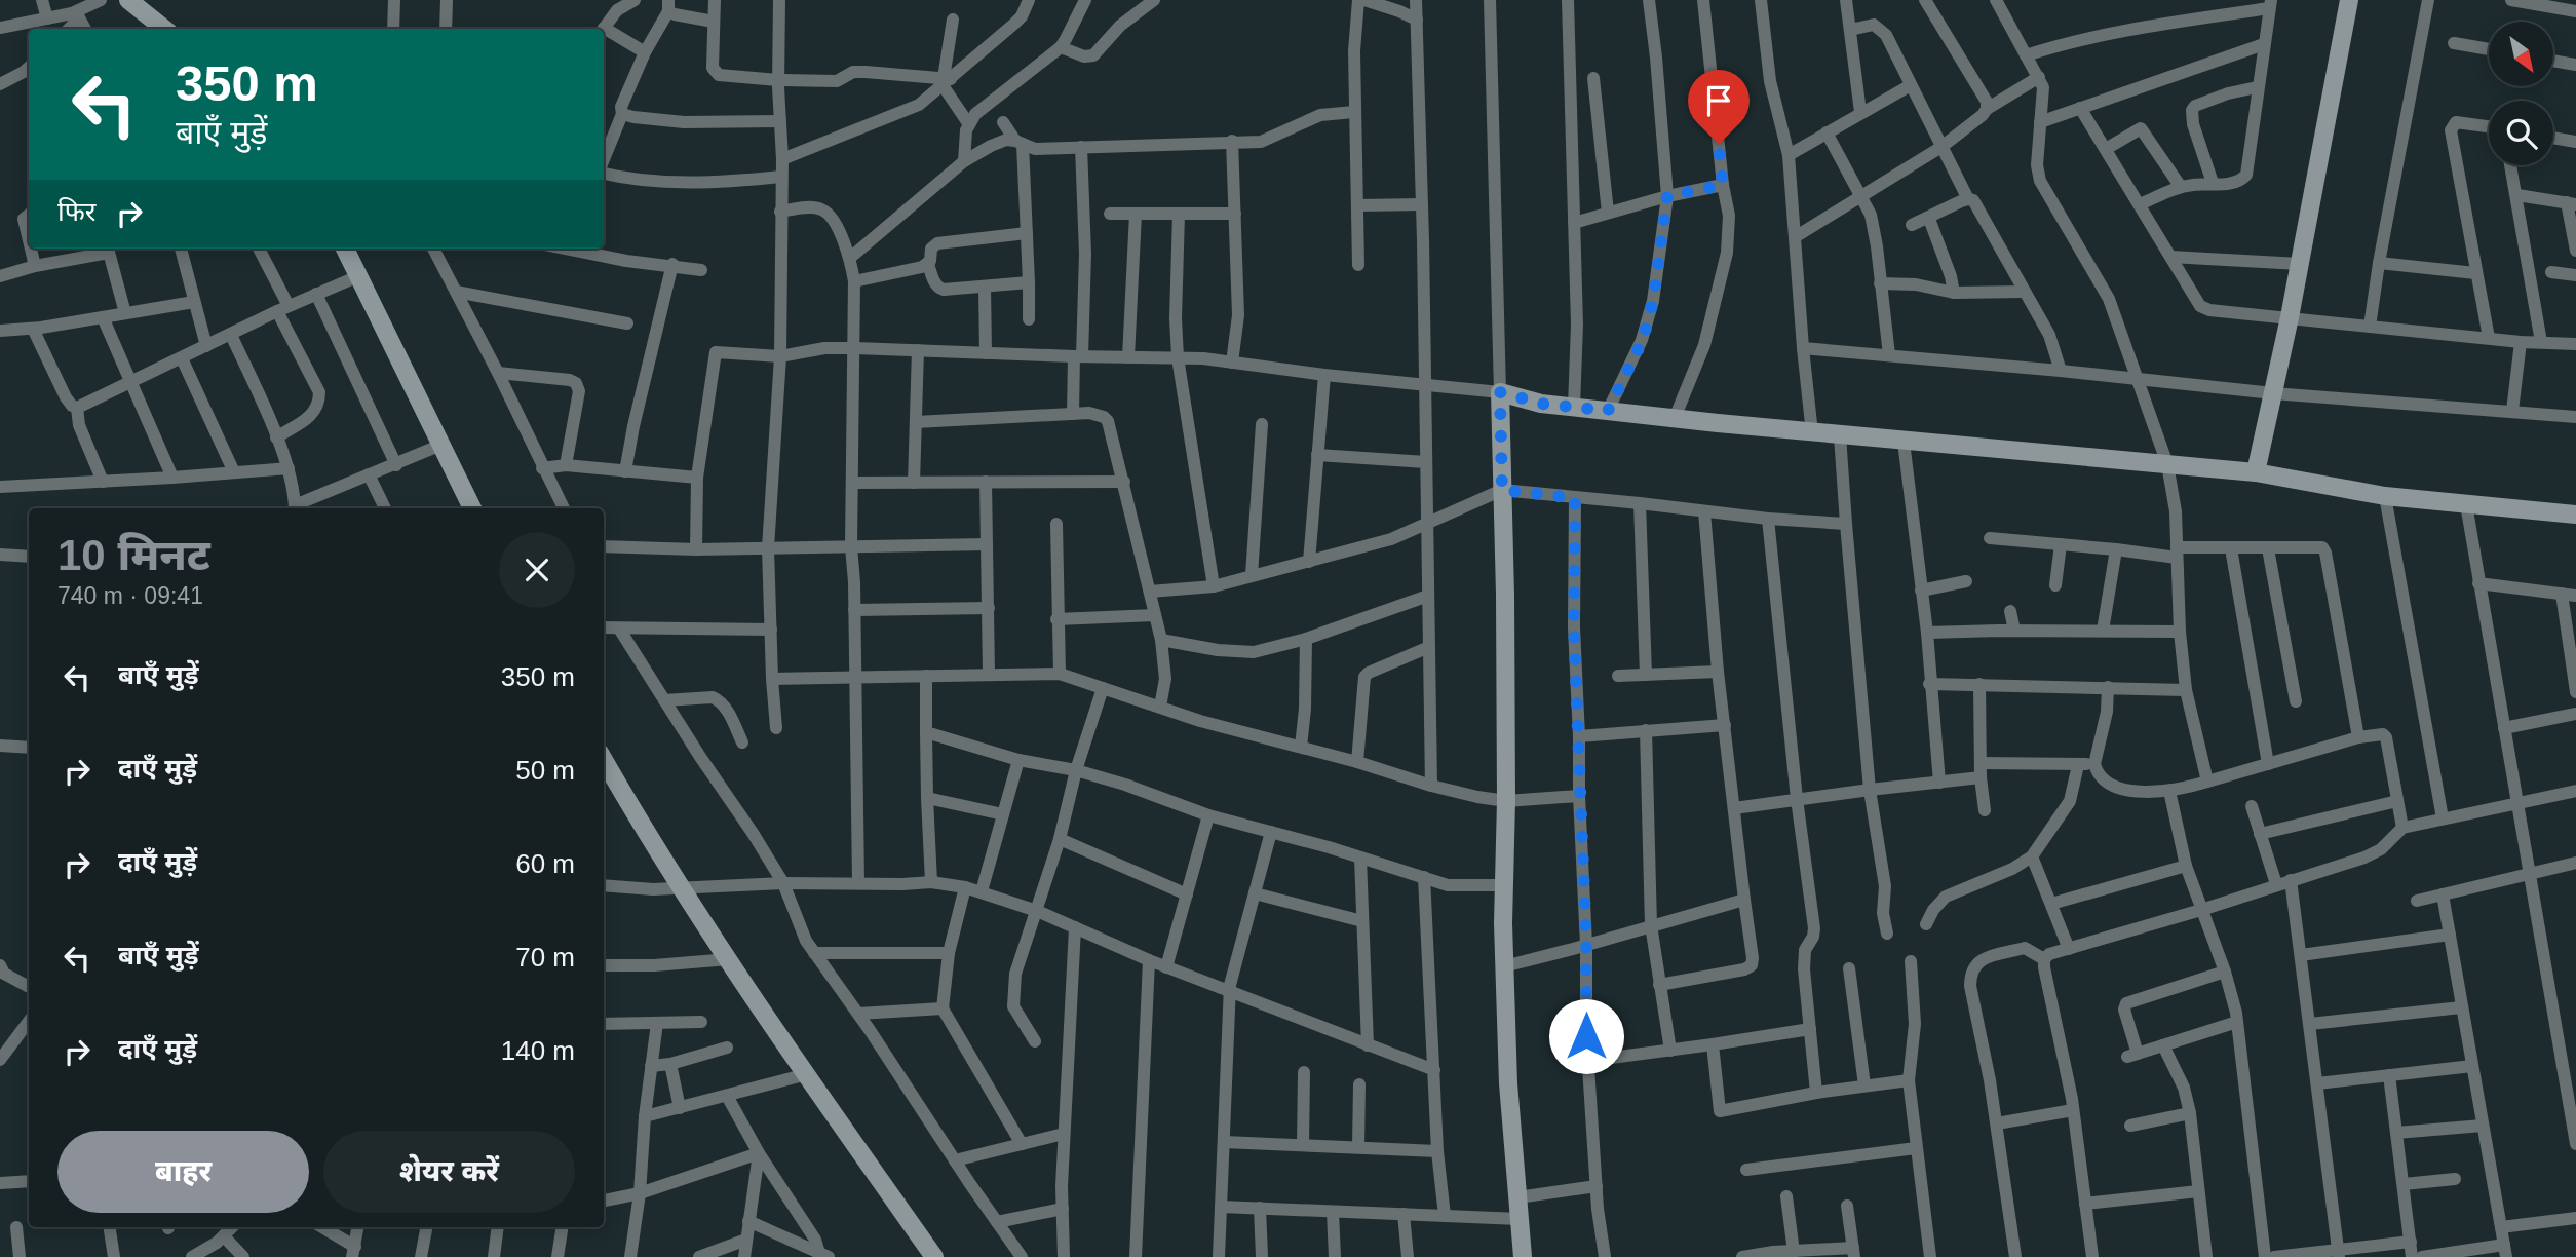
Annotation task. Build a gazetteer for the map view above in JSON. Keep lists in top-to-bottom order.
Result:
{
  "north": "bottom right",
  "page": {
    "turn": ["350 m", "बाएँ मुड़ें"],
    "then": "फिर",
    "heading": ["10 मिनट", "740 m · 09:41"],
    "list": [
      {
        "name": "बाएँ मुड़ें",
        "value": "350 m"
      },
      {
        "name": "दाएँ मुड़ें",
        "value": "50 m"
      },
      {
        "name": "दाएँ मुड़ें",
        "value": "60 m"
      },
      {
        "name": "बाएँ मुड़ें",
        "value": "70 m"
      },
      {
        "name": "दाएँ मुड़ें",
        "value": "140 m"
      }
    ],
    "buttons": ["बाहर", "शेयर करें"]
  }
}
